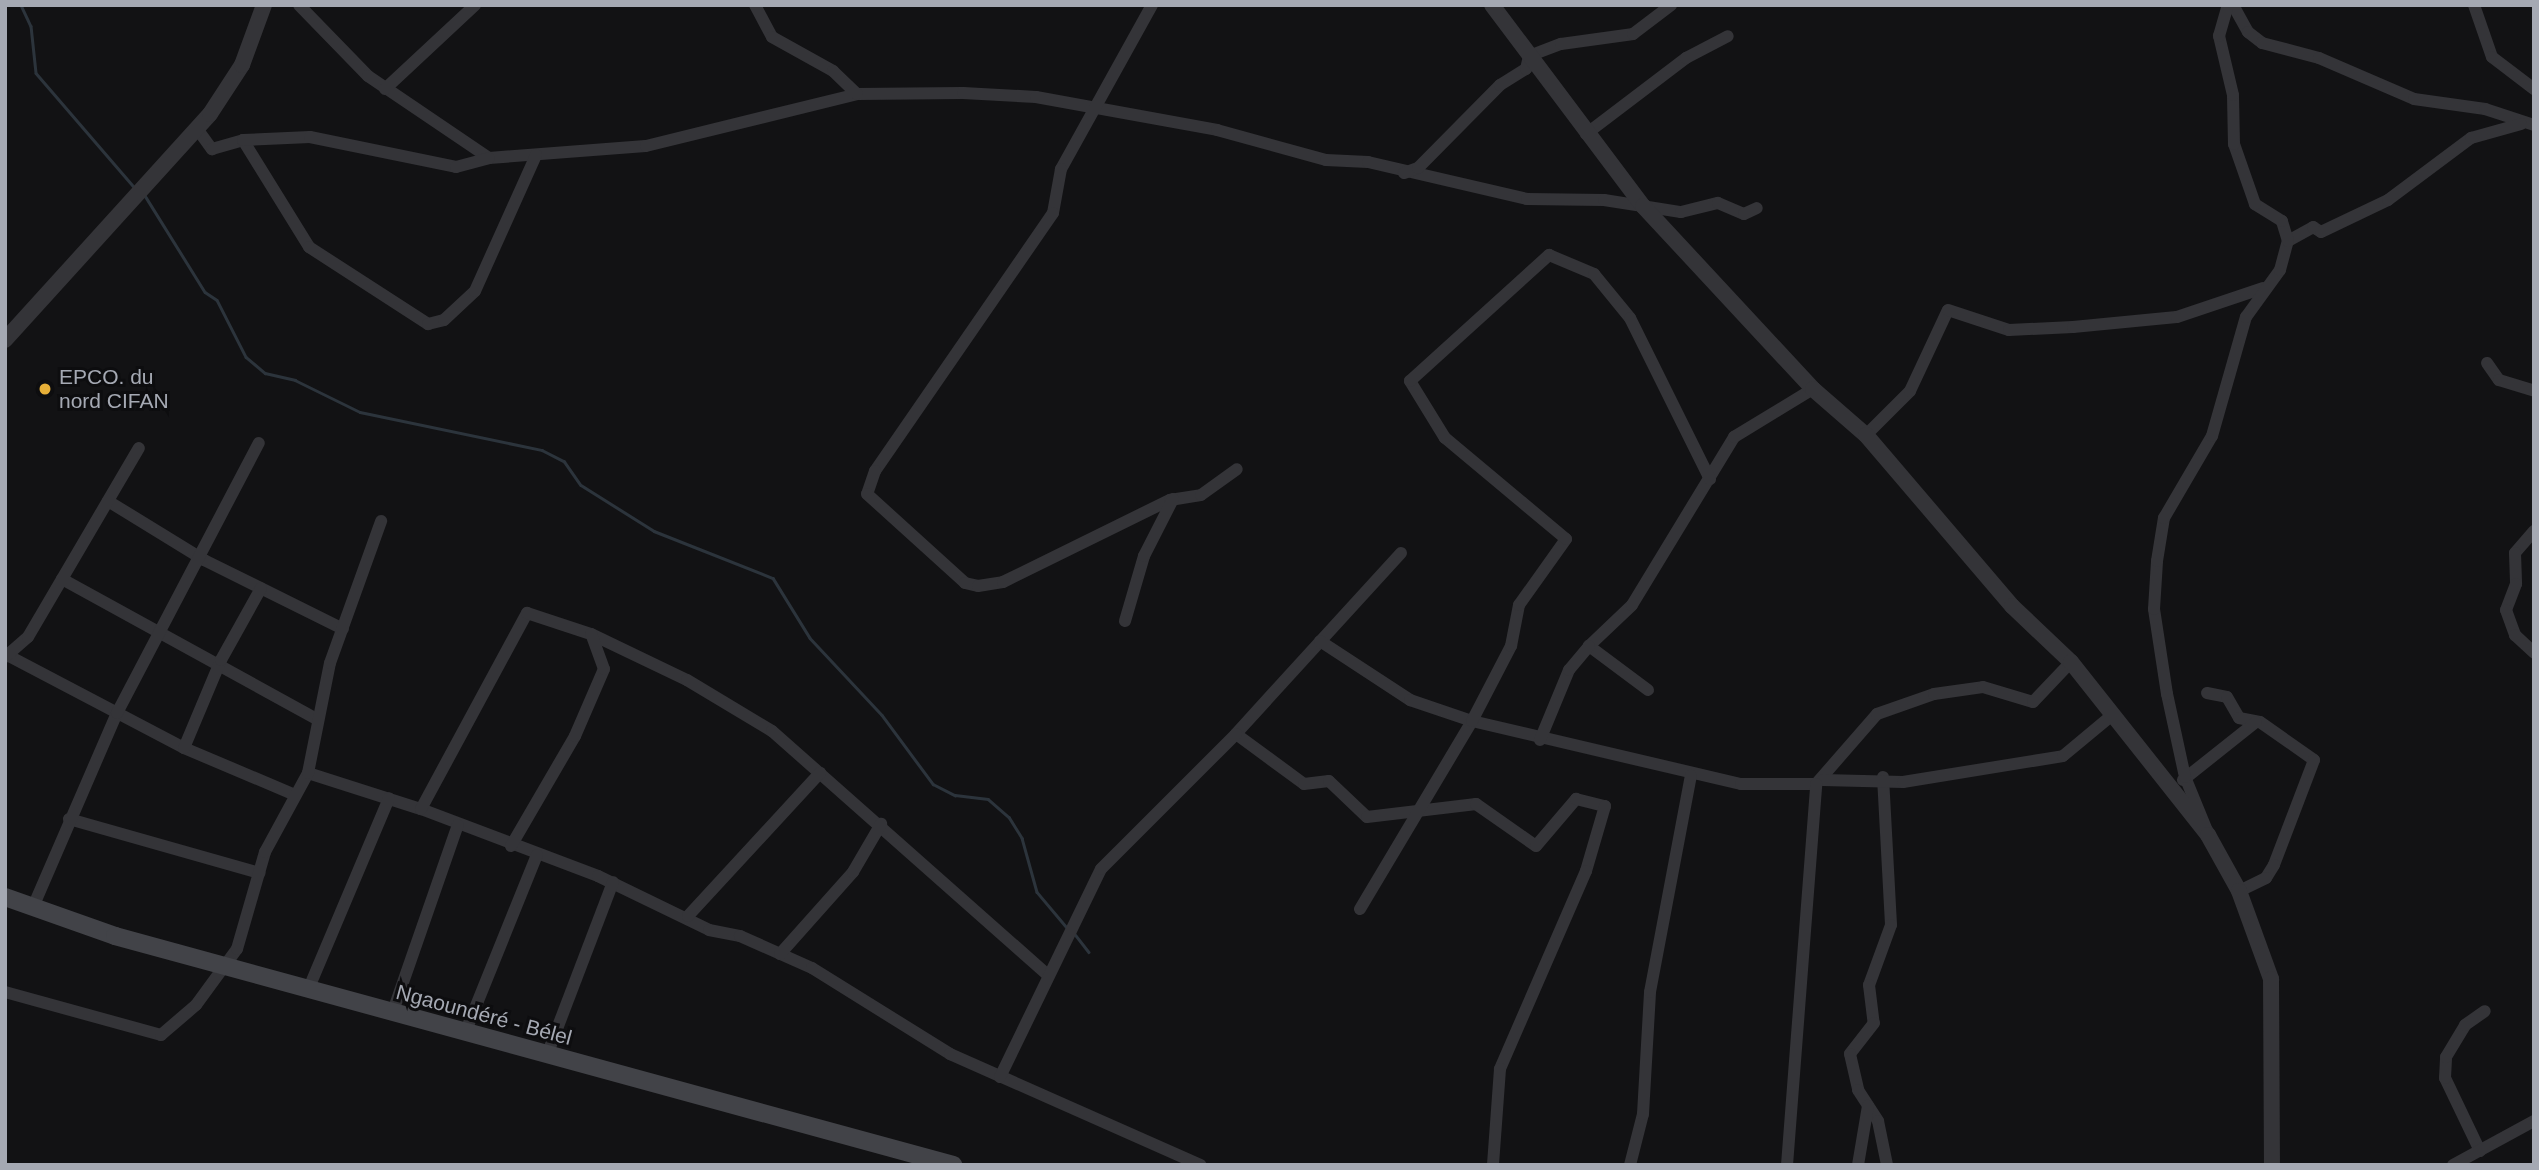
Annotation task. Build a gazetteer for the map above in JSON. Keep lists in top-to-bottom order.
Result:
{
  "streets": {
    "main road": ["Ngaoundéré - Bélel"]
  },
  "places": ["EPCO. du nord CIFAN"]
}
